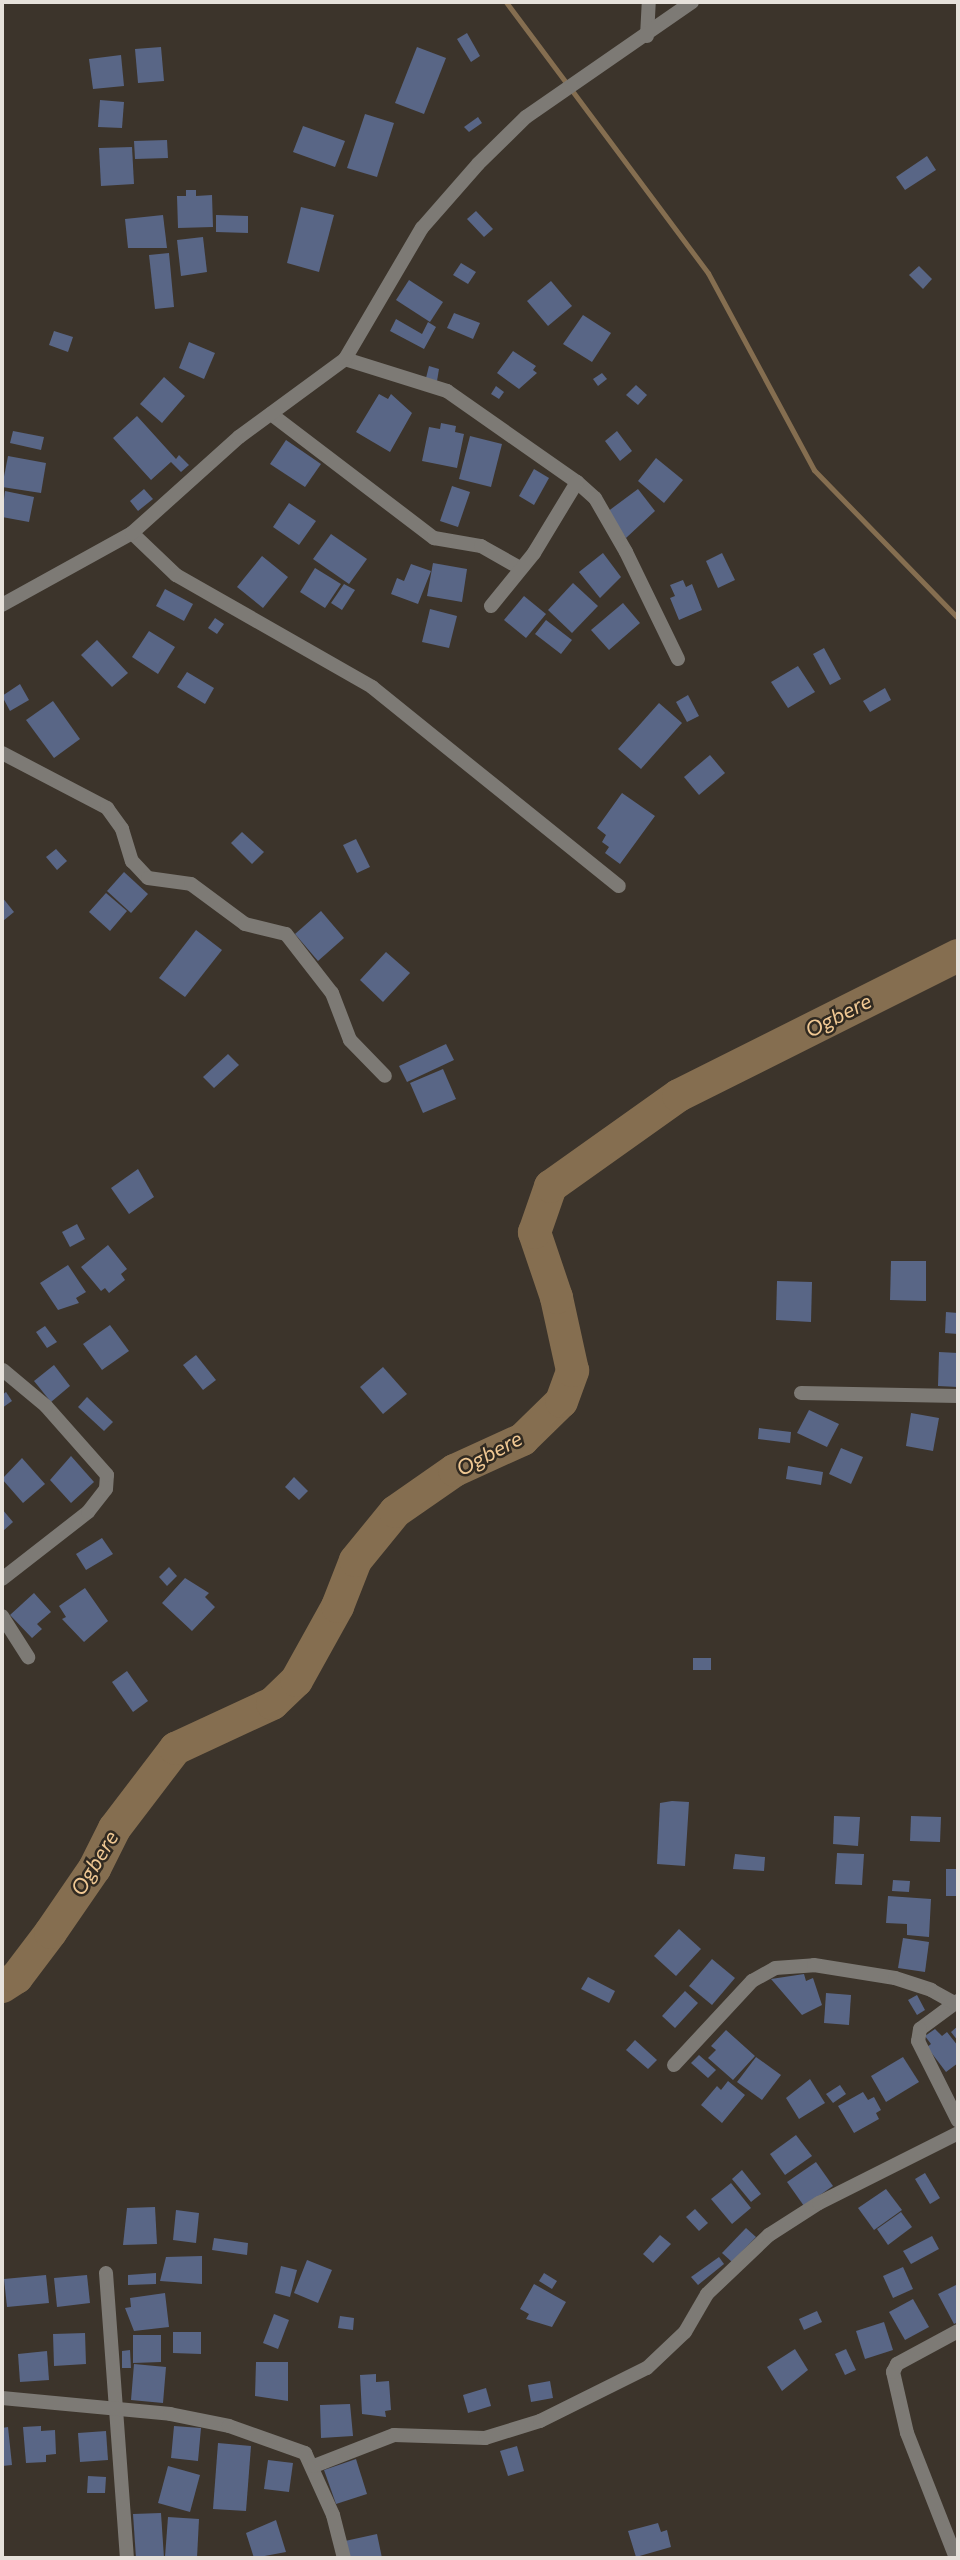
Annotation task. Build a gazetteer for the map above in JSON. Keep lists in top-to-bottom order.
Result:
{
  "water": ["Ogbere"]
}
